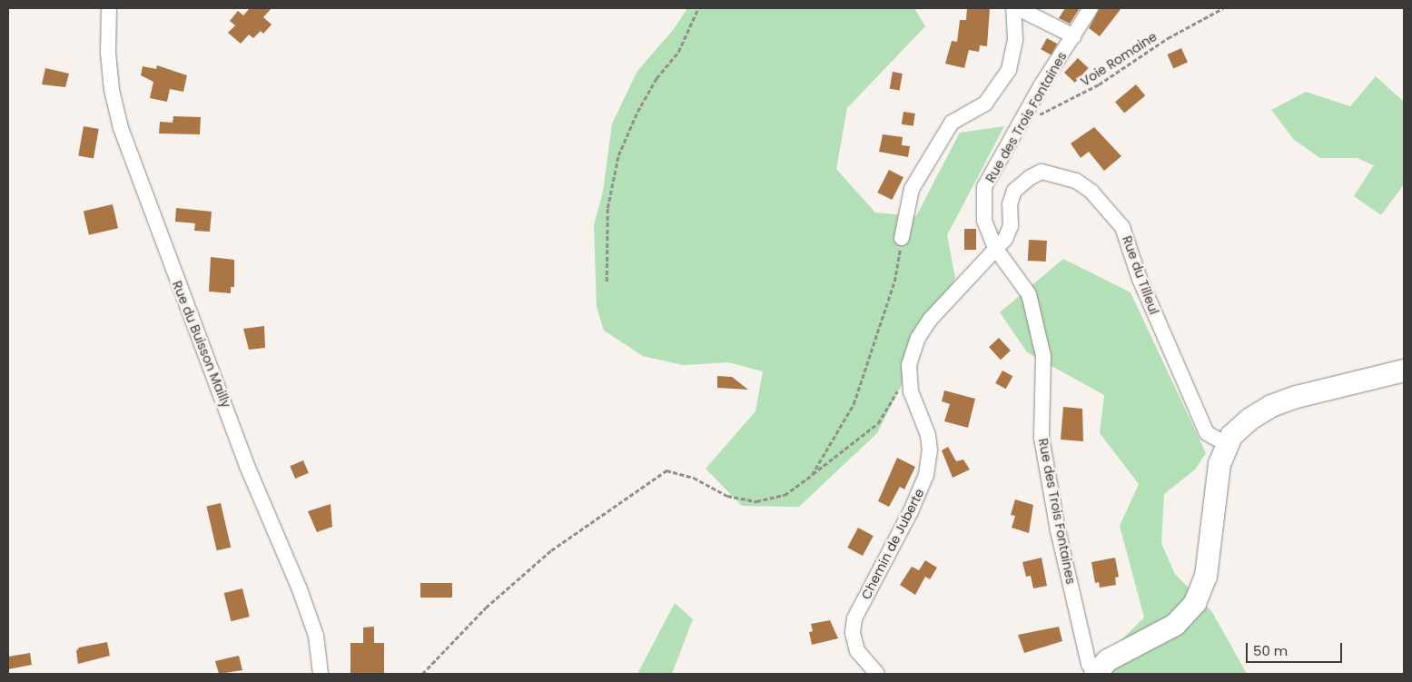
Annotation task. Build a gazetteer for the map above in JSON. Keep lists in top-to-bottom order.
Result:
{
  "streets": {
    "street": [
      "Rue des Trois Fontaines",
      "Rue du Tilleul",
      "Rue du Buisson Mailly",
      "Chemin de Juberte"
    ],
    "path": ["Voie Romaine"]
  },
  "crossings": [
    ["Voie Romaine", "Rue des Trois Fontaines"],
    ["Rue des Trois Fontaines", "Rue du Tilleul"],
    ["Rue des Trois Fontaines", "Chemin de Juberte"],
    ["Rue du Tilleul", "Chemin de Juberte"]
  ],
  "scale_bar": "50 m"
}
